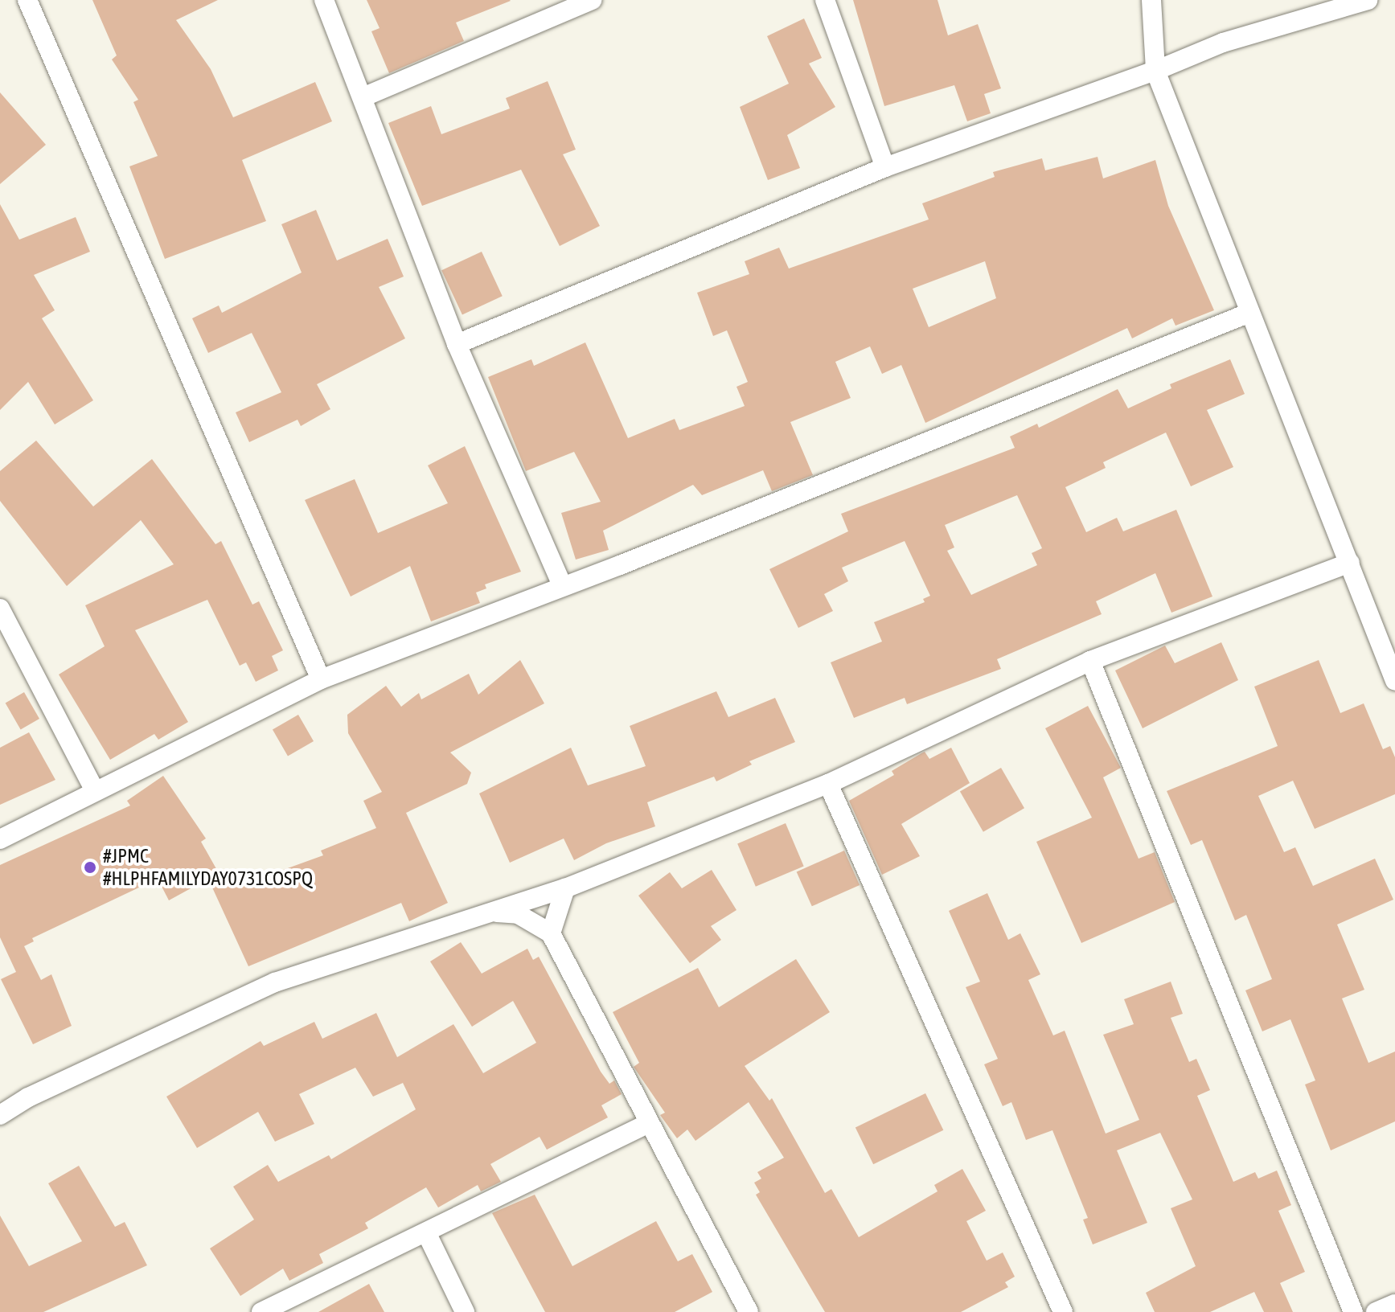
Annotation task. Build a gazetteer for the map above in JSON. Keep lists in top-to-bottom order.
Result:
{
  "places": ["#JPMC #HLPHFAMILYDAY0731COSPQ"]
}
